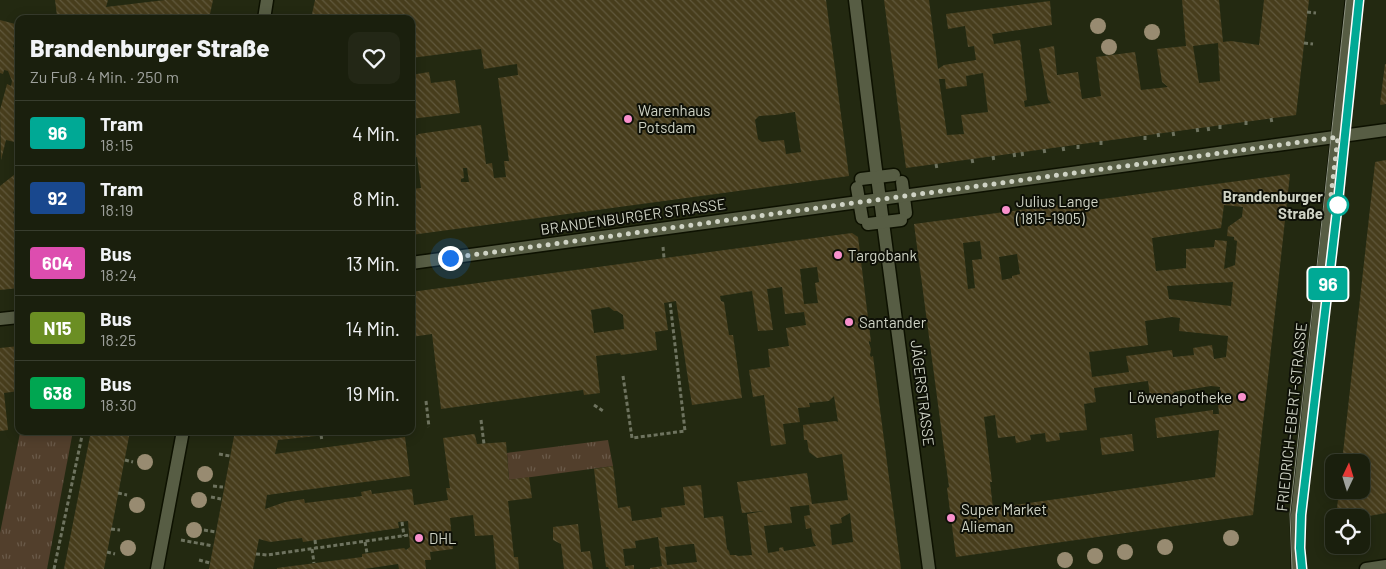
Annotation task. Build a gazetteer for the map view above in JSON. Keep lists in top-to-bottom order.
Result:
{
  "streets": {
    "street": ["BRANDENBURGER STRASSE", "JÄGERSTRASSE", "FRIEDRICH-EBERT-STRASSE"]
  },
  "crossings": [
    ["BRANDENBURGER STRASSE", "JÄGERSTRASSE"],
    ["BRANDENBURGER STRASSE", "FRIEDRICH-EBERT-STRASSE"]
  ],
  "places": [
    "Warenhaus Potsdam",
    "Brandenburger Straße",
    "Julius Lange (1815-1905)",
    "Targobank",
    "Santander",
    "Löwenapotheke",
    "Super Market Alieman",
    "DHL"
  ],
  "lines": ["tram line 96"],
  "north": "top",
  "page": {
    "on_map": "96",
    "heading": ["Brandenburger Straße", "Zu Fuß · 4 Min. · 250 m"],
    "list": [
      {
        "mark": "96",
        "name": "Tram",
        "note": "18:15",
        "value": "4 Min."
      },
      {
        "mark": "92",
        "name": "Tram",
        "note": "18:19",
        "value": "8 Min."
      },
      {
        "mark": "604",
        "name": "Bus",
        "note": "18:24",
        "value": "13 Min."
      },
      {
        "mark": "N15",
        "name": "Bus",
        "note": "18:25",
        "value": "14 Min."
      },
      {
        "mark": "638",
        "name": "Bus",
        "note": "18:30",
        "value": "19 Min."
      }
    ]
  }
}
